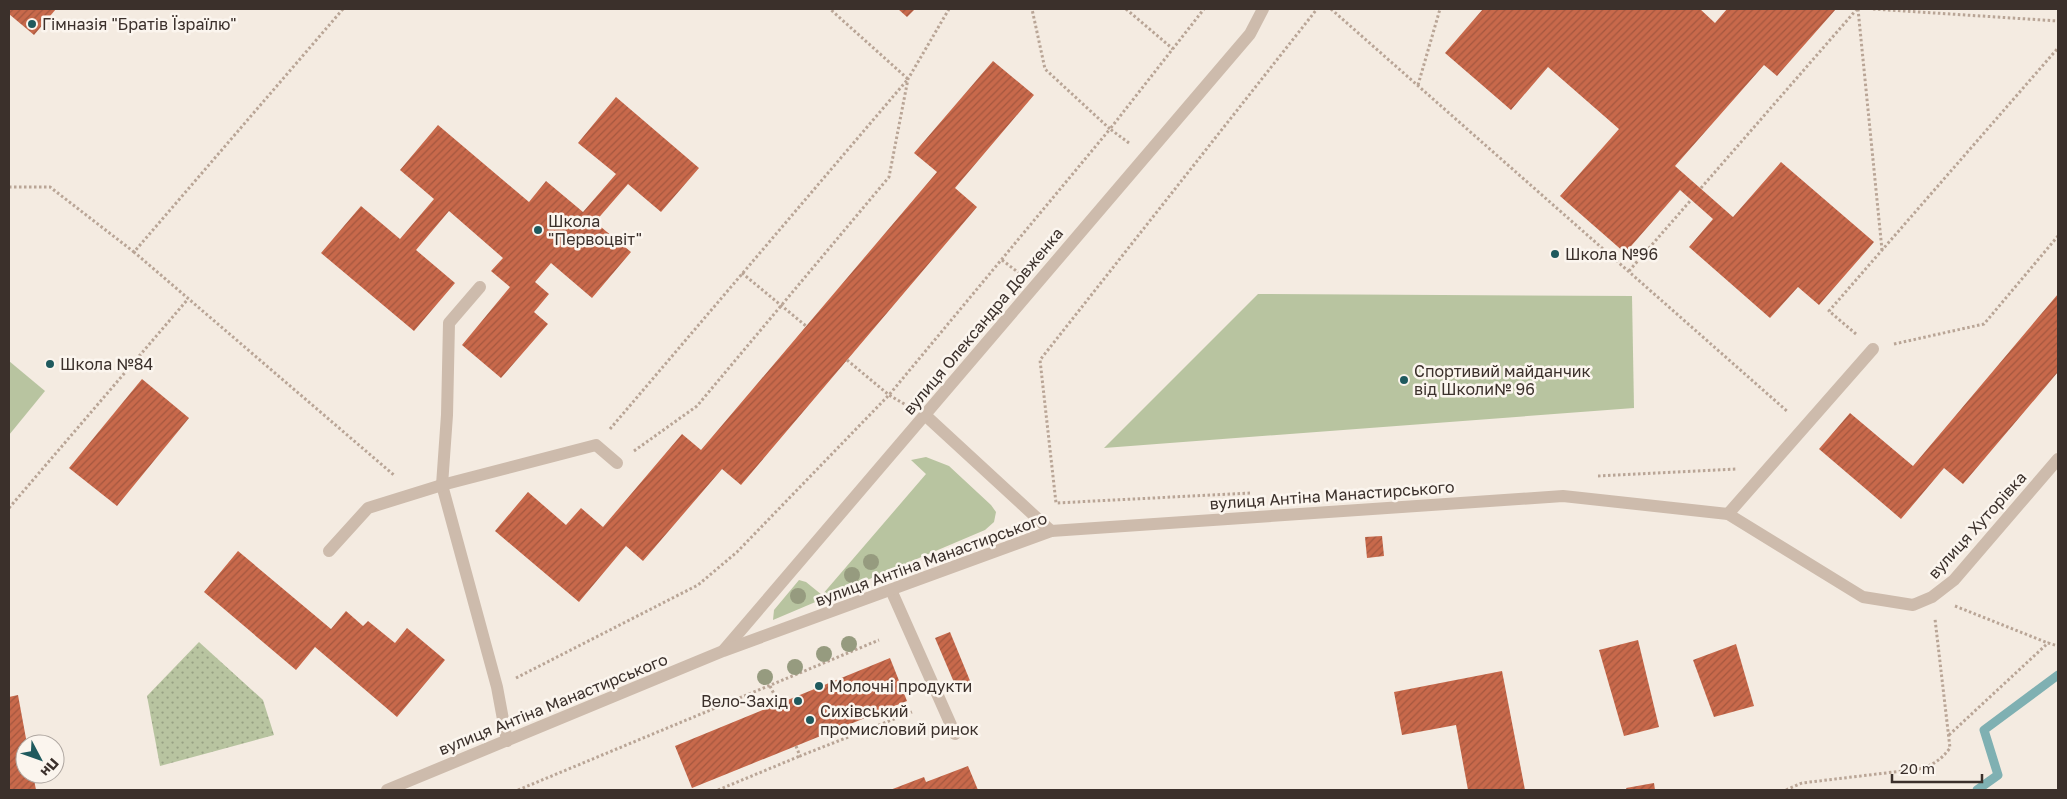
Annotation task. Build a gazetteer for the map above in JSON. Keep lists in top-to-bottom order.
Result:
{
  "streets": {
    "street": ["вулиця Олександра Довженка", "вулиця Антіна Манастирського", "вулиця Хуторівка"]
  },
  "crossings": [
    ["вулиця Олександра Довженка", "вулиця Антіна Манастирського"],
    ["вулиця Антіна Манастирського", "вулиця Хуторівка"]
  ],
  "places": [
    "Гімназія \"Братів Їзраїлю\"",
    "Школа \"Первоцвіт\"",
    "Школа №96",
    "Школа №84",
    "Спортивий майданчик від Школи№ 96",
    "Молочні продукти",
    "Вело-Захід",
    "Сихівський промисловий ринок"
  ],
  "scale_bar": "20 m",
  "north": "bottom right"
}
